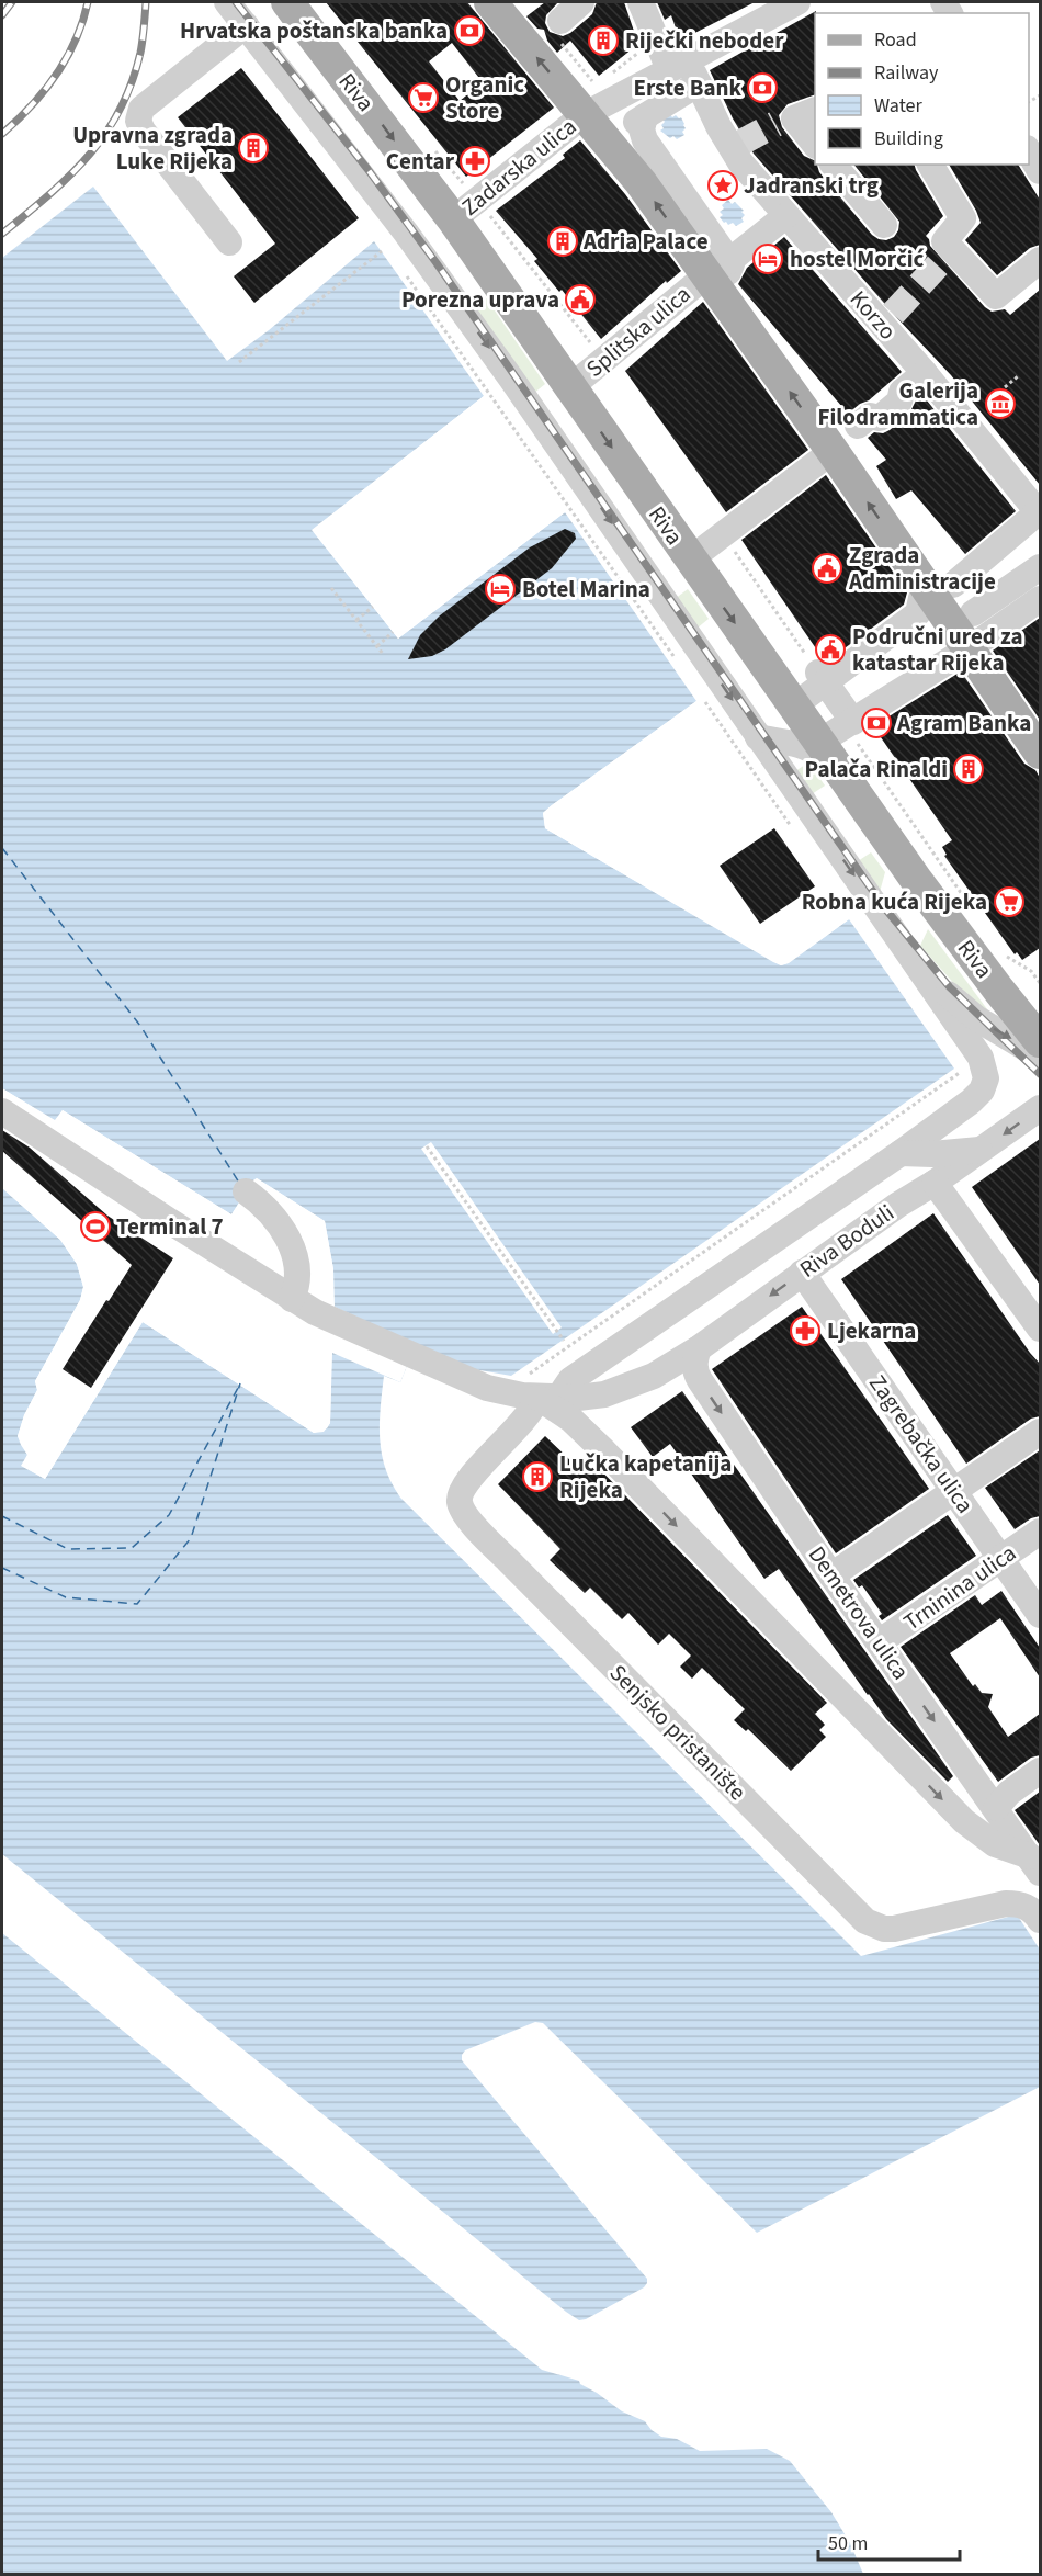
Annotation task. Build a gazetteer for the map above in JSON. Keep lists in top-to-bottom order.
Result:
{
  "streets": {
    "main road": ["Riva"],
    "street": [
      "Zadarska ulica",
      "Korzo",
      "Splitska ulica",
      "Riva Boduli",
      "Zagrebačka ulica",
      "Trninina ulica",
      "Demetrova ulica",
      "Senjsko pristanište"
    ]
  },
  "crossings": [
    ["Riva", "Zadarska ulica"],
    ["Riva", "Splitska ulica"],
    ["Riva Boduli", "Zagrebačka ulica"],
    ["Riva Boduli", "Demetrova ulica"],
    ["Riva Boduli", "Senjsko pristanište"],
    ["Zagrebačka ulica", "Trninina ulica"],
    ["Trninina ulica", "Demetrova ulica"]
  ],
  "places": {
    "bank": ["Hrvatska poštanska banka", "Erste Bank", "Agram Banka"],
    "building": [
      "Riječki neboder",
      "Upravna zgrada Luke Rijeka",
      "Adria Palace",
      "Palača Rinaldi",
      "Lučka kapetanija Rijeka"
    ],
    "supermarket": ["Organic Store", "Robna kuća Rijeka"],
    "pharmacy": ["Centar", "Ljekarna"],
    "place": ["Jadranski trg"],
    "hotel": ["hostel Morčić", "Botel Marina"],
    "public building": ["Porezna uprava", "Zgrada Administracije", "Područni ured za katastar Rijeka"],
    "museum": ["Galerija Filodrammatica"],
    "sports": ["Terminal 7"]
  },
  "legend": [
    "Road",
    "Railway",
    "Water",
    "Building"
  ],
  "scale_bar": "50 m"
}
